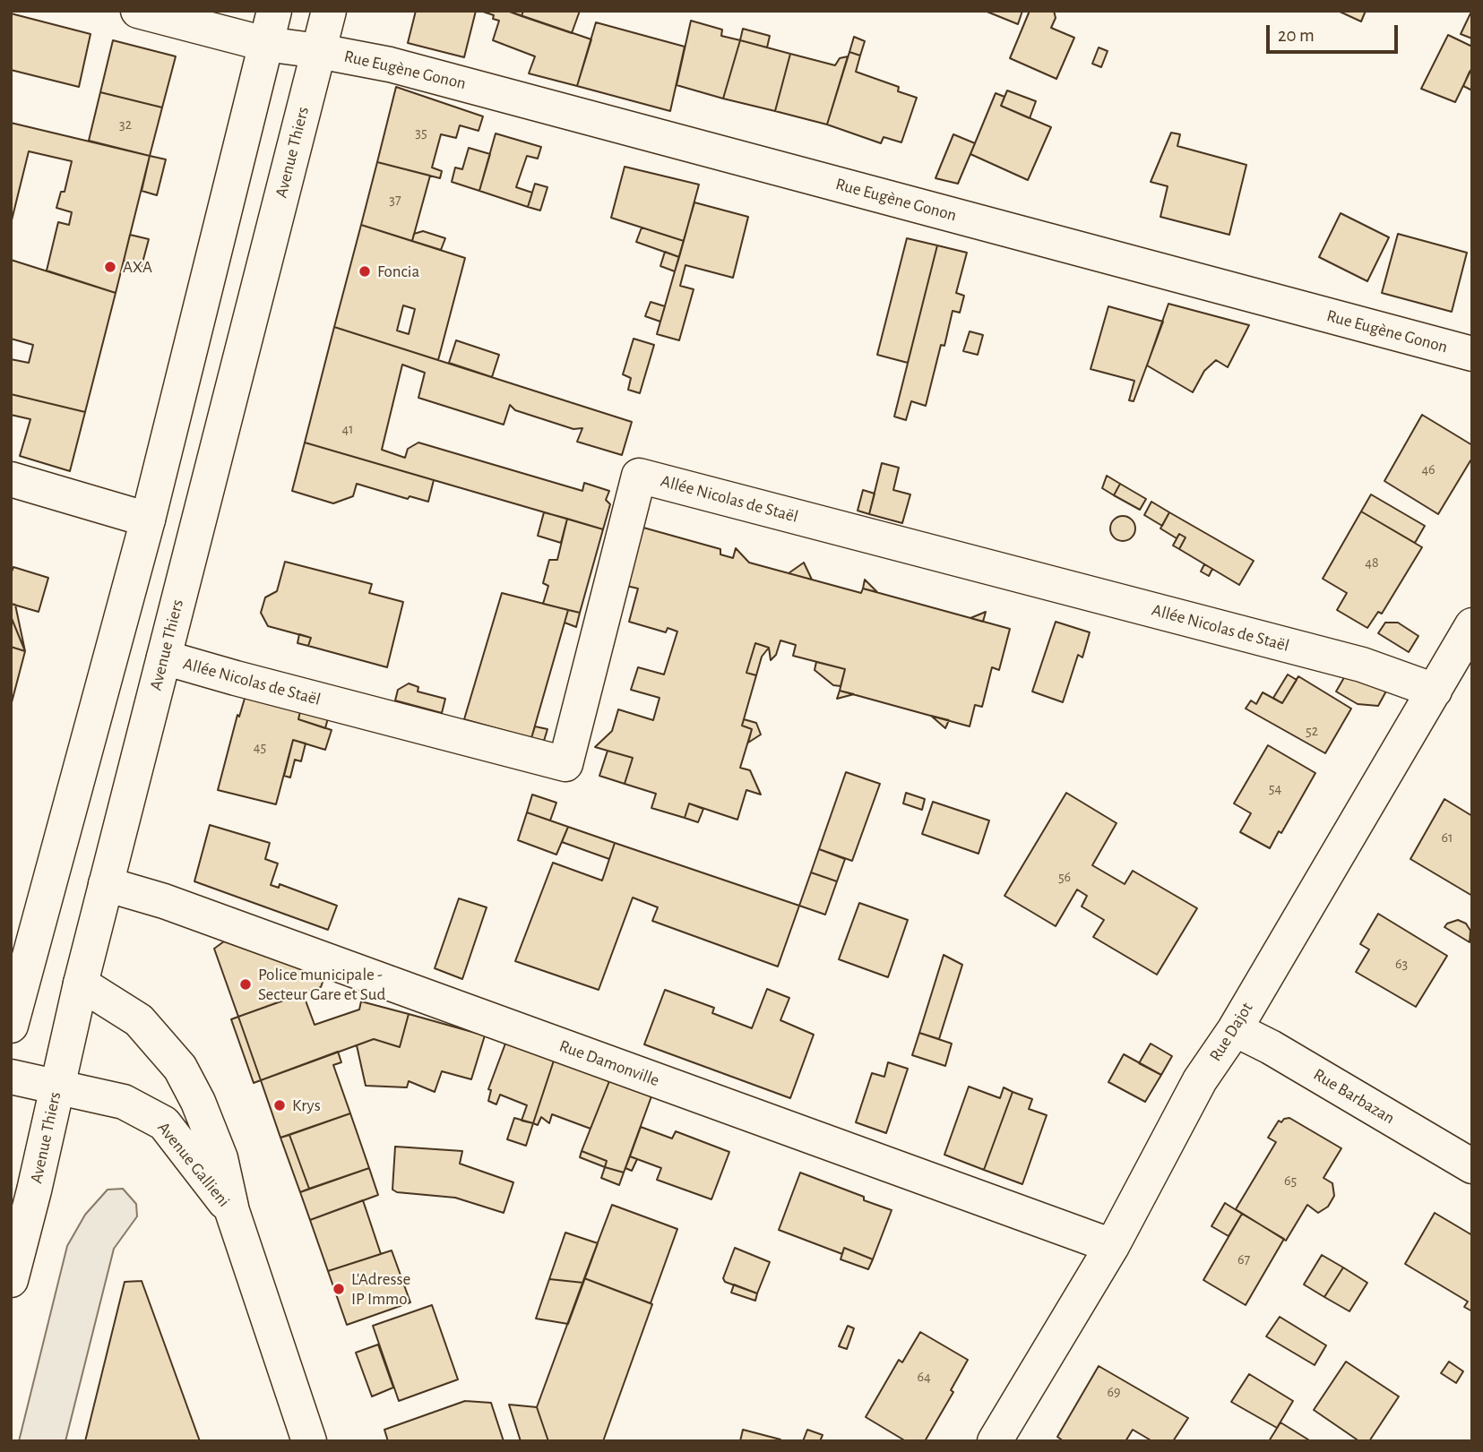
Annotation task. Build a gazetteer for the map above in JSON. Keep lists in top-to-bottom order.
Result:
{
  "streets": {
    "street": [
      "Rue Eugène Gonon",
      "Avenue Thiers",
      "Allée Nicolas de Staël",
      "Rue Dajot",
      "Rue Damonville",
      "Rue Barbazan",
      "Avenue Gallieni"
    ]
  },
  "crossings": [
    ["Rue Eugène Gonon", "Avenue Thiers"],
    ["Avenue Thiers", "Allée Nicolas de Staël"],
    ["Avenue Thiers", "Rue Damonville"],
    ["Avenue Thiers", "Avenue Gallieni"],
    ["Allée Nicolas de Staël", "Rue Dajot"],
    ["Rue Dajot", "Rue Damonville"],
    ["Rue Dajot", "Rue Barbazan"]
  ],
  "places": [
    "AXA",
    "Foncia",
    "Police municipale - Secteur Gare et Sud",
    "Krys",
    "L'Adresse IP Immo"
  ],
  "house_numbers": [
    "32",
    "35",
    "37",
    "41",
    "46",
    "48",
    "52",
    "45",
    "54",
    "61",
    "56",
    "63",
    "65",
    "67",
    "64",
    "69"
  ],
  "scale_bar": "20 m"
}
